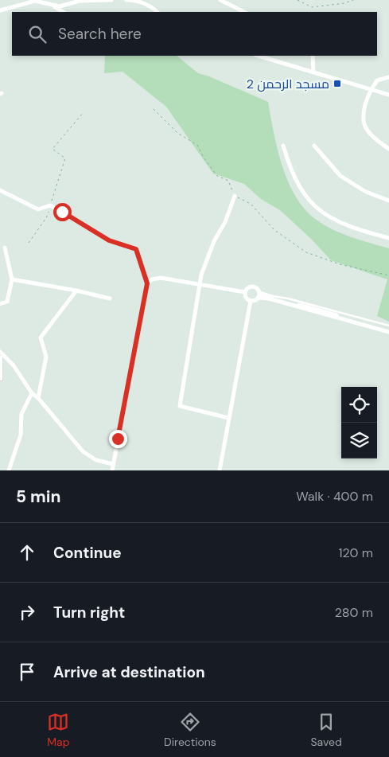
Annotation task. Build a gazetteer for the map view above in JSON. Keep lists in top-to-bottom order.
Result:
{
  "places": {
    "transit": ["مسجد الرحمن 2"]
  },
  "page": {
    "search": "Search here",
    "heading": ["5 min", "Walk · 400 m"],
    "list": [
      ["Continue", "120 m"],
      ["Turn right", "280 m"],
      "Arrive at destination"
    ],
    "nav": ["Map", "Directions", "Saved"]
  }
}
